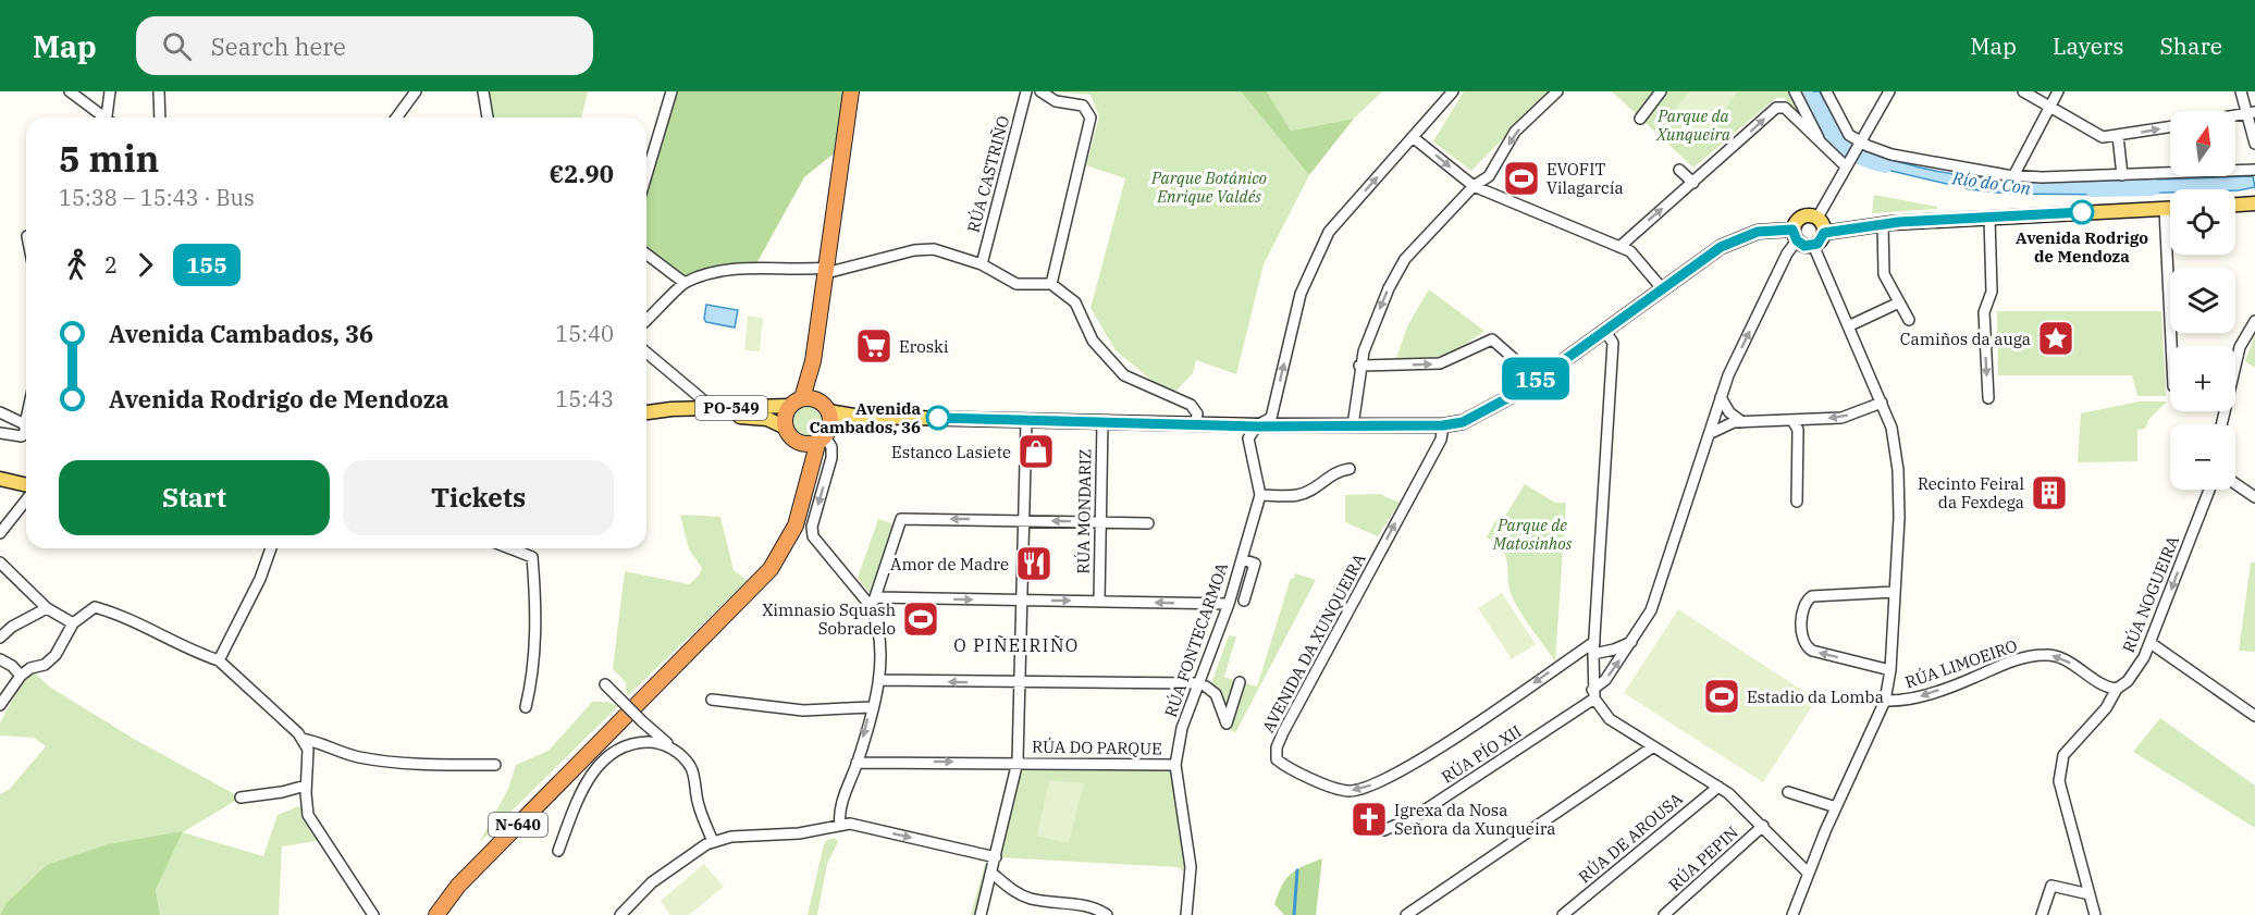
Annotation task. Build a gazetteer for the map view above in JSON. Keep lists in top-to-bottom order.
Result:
{
  "streets": {
    "highway": ["N-640"],
    "main road": ["PO-549"],
    "street": [
      "RÚA CASTRIÑO",
      "RÚA MONDARIZ",
      "RÚA NOGUEIRA",
      "RÚA FONTECARMOA",
      "AVENIDA DA XUNQUEIRA",
      "RÚA LIMOEIRO",
      "RÚA DO PARQUE",
      "RÚA PÍO XII",
      "RÚA DE AROUSA",
      "RÚA PEPIN"
    ]
  },
  "crossings": [
    ["PO-549", "N-640"],
    ["RÚA NOGUEIRA", "RÚA LIMOEIRO"],
    ["RÚA FONTECARMOA", "RÚA DO PARQUE"]
  ],
  "one_way": ["RÚA LIMOEIRO"],
  "districts": ["O PIÑEIRIÑO"],
  "water": ["Río do Con"],
  "parks": ["Parque da Xunqueira", "Parque Botánico Enrique Valdés", "Parque de Matosinhos"],
  "places": {
    "sports": ["EVOFIT Vilagarcía", "Ximnasio Squash Sobradelo", "Estadio da Lomba"],
    "other": ["Avenida Rodrigo de Mendoza", "Avenida Cambados, 36"],
    "place": ["Camiños da auga"],
    "supermarket": ["Eroski"],
    "shop": ["Estanco Lasiete"],
    "building": ["Recinto Feiral da Fexdega"],
    "restaurant": ["Amor de Madre"],
    "church": ["Igrexa da Nosa Señora da Xunqueira"]
  },
  "lines": ["bus line 155"],
  "north": "top",
  "page": {
    "header": "Map",
    "search": "Search here",
    "nav": ["Map", "Layers", "Share"],
    "on_map": "155",
    "map_buttons": ["+", "−"],
    "heading": ["5 min", "15:38 – 15:43 · Bus", "€2.90"],
    "legs": ["2", "155"],
    "list": [
      {
        "name": "Avenida Cambados, 36",
        "value": "15:40"
      },
      {
        "name": "Avenida Rodrigo de Mendoza",
        "value": "15:43"
      }
    ],
    "buttons": ["Start", "Tickets"]
  }
}
